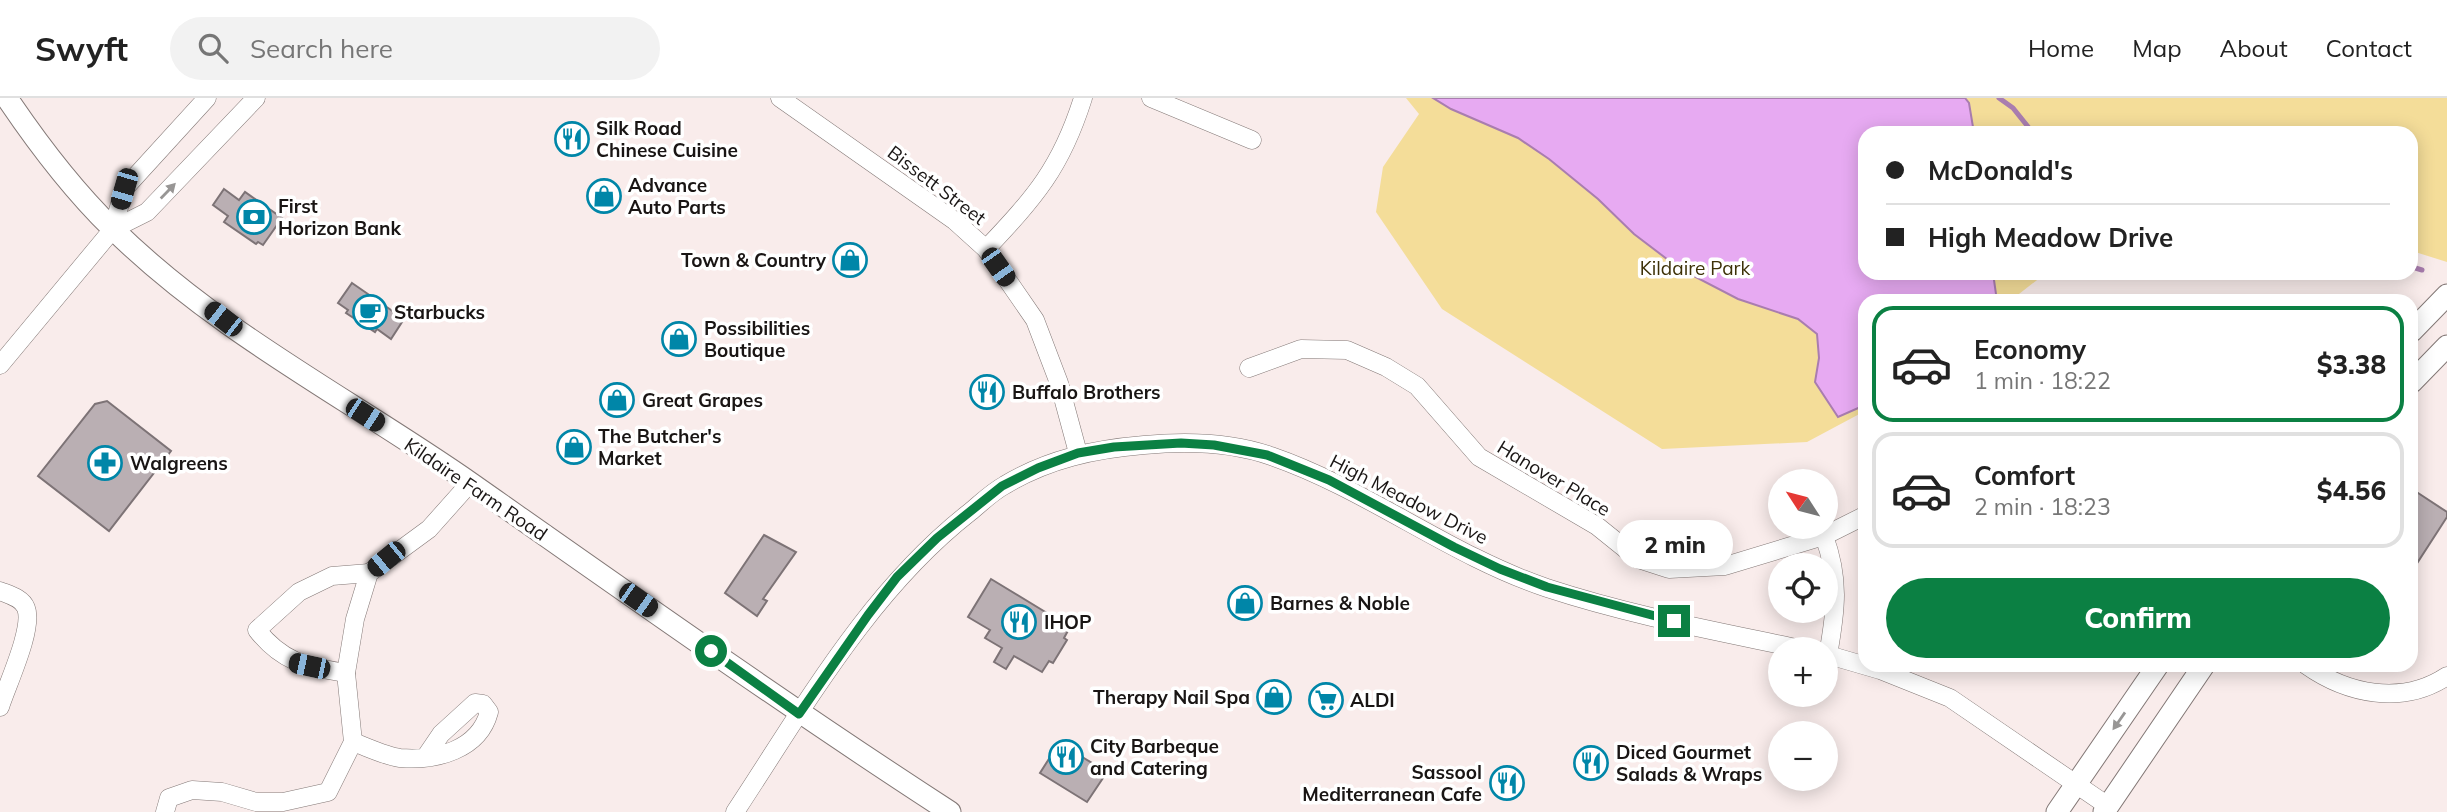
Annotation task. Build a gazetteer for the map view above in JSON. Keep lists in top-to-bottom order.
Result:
{
  "streets": {
    "main road": ["Kildaire Farm Road"],
    "street": ["Bissett Street", "Hanover Place", "High Meadow Drive"]
  },
  "crossings": [
    ["Bissett Street", "High Meadow Drive"],
    ["Kildaire Farm Road", "High Meadow Drive"]
  ],
  "parks": ["Kildaire Park"],
  "places": {
    "restaurant": [
      "Silk Road Chinese Cuisine",
      "Buffalo Brothers",
      "IHOP",
      "City Barbeque and Catering",
      "Diced Gourmet Salads & Wraps",
      "Sassool Mediterranean Cafe"
    ],
    "shop": [
      "Advance Auto Parts",
      "Town & Country",
      "Possibilities Boutique",
      "Great Grapes",
      "The Butcher's Market",
      "Barnes & Noble",
      "Therapy Nail Spa"
    ],
    "bank": ["First Horizon Bank"],
    "cafe": ["Starbucks"],
    "pharmacy": ["Walgreens"],
    "supermarket": ["ALDI"]
  },
  "north": "top left",
  "page": {
    "header": "Swyft",
    "search": "Search here",
    "nav": [
      "Home",
      "Map",
      "About",
      "Contact"
    ],
    "banner": ["McDonald's", "High Meadow Drive"],
    "list": [
      {
        "name": "Economy",
        "note": "1 min · 18:22",
        "value": "$3.38"
      },
      {
        "name": "Comfort",
        "note": "2 min · 18:23",
        "value": "$4.56"
      }
    ],
    "map_buttons": ["+", "−"],
    "bubble": "2 min",
    "buttons": "Confirm"
  }
}
